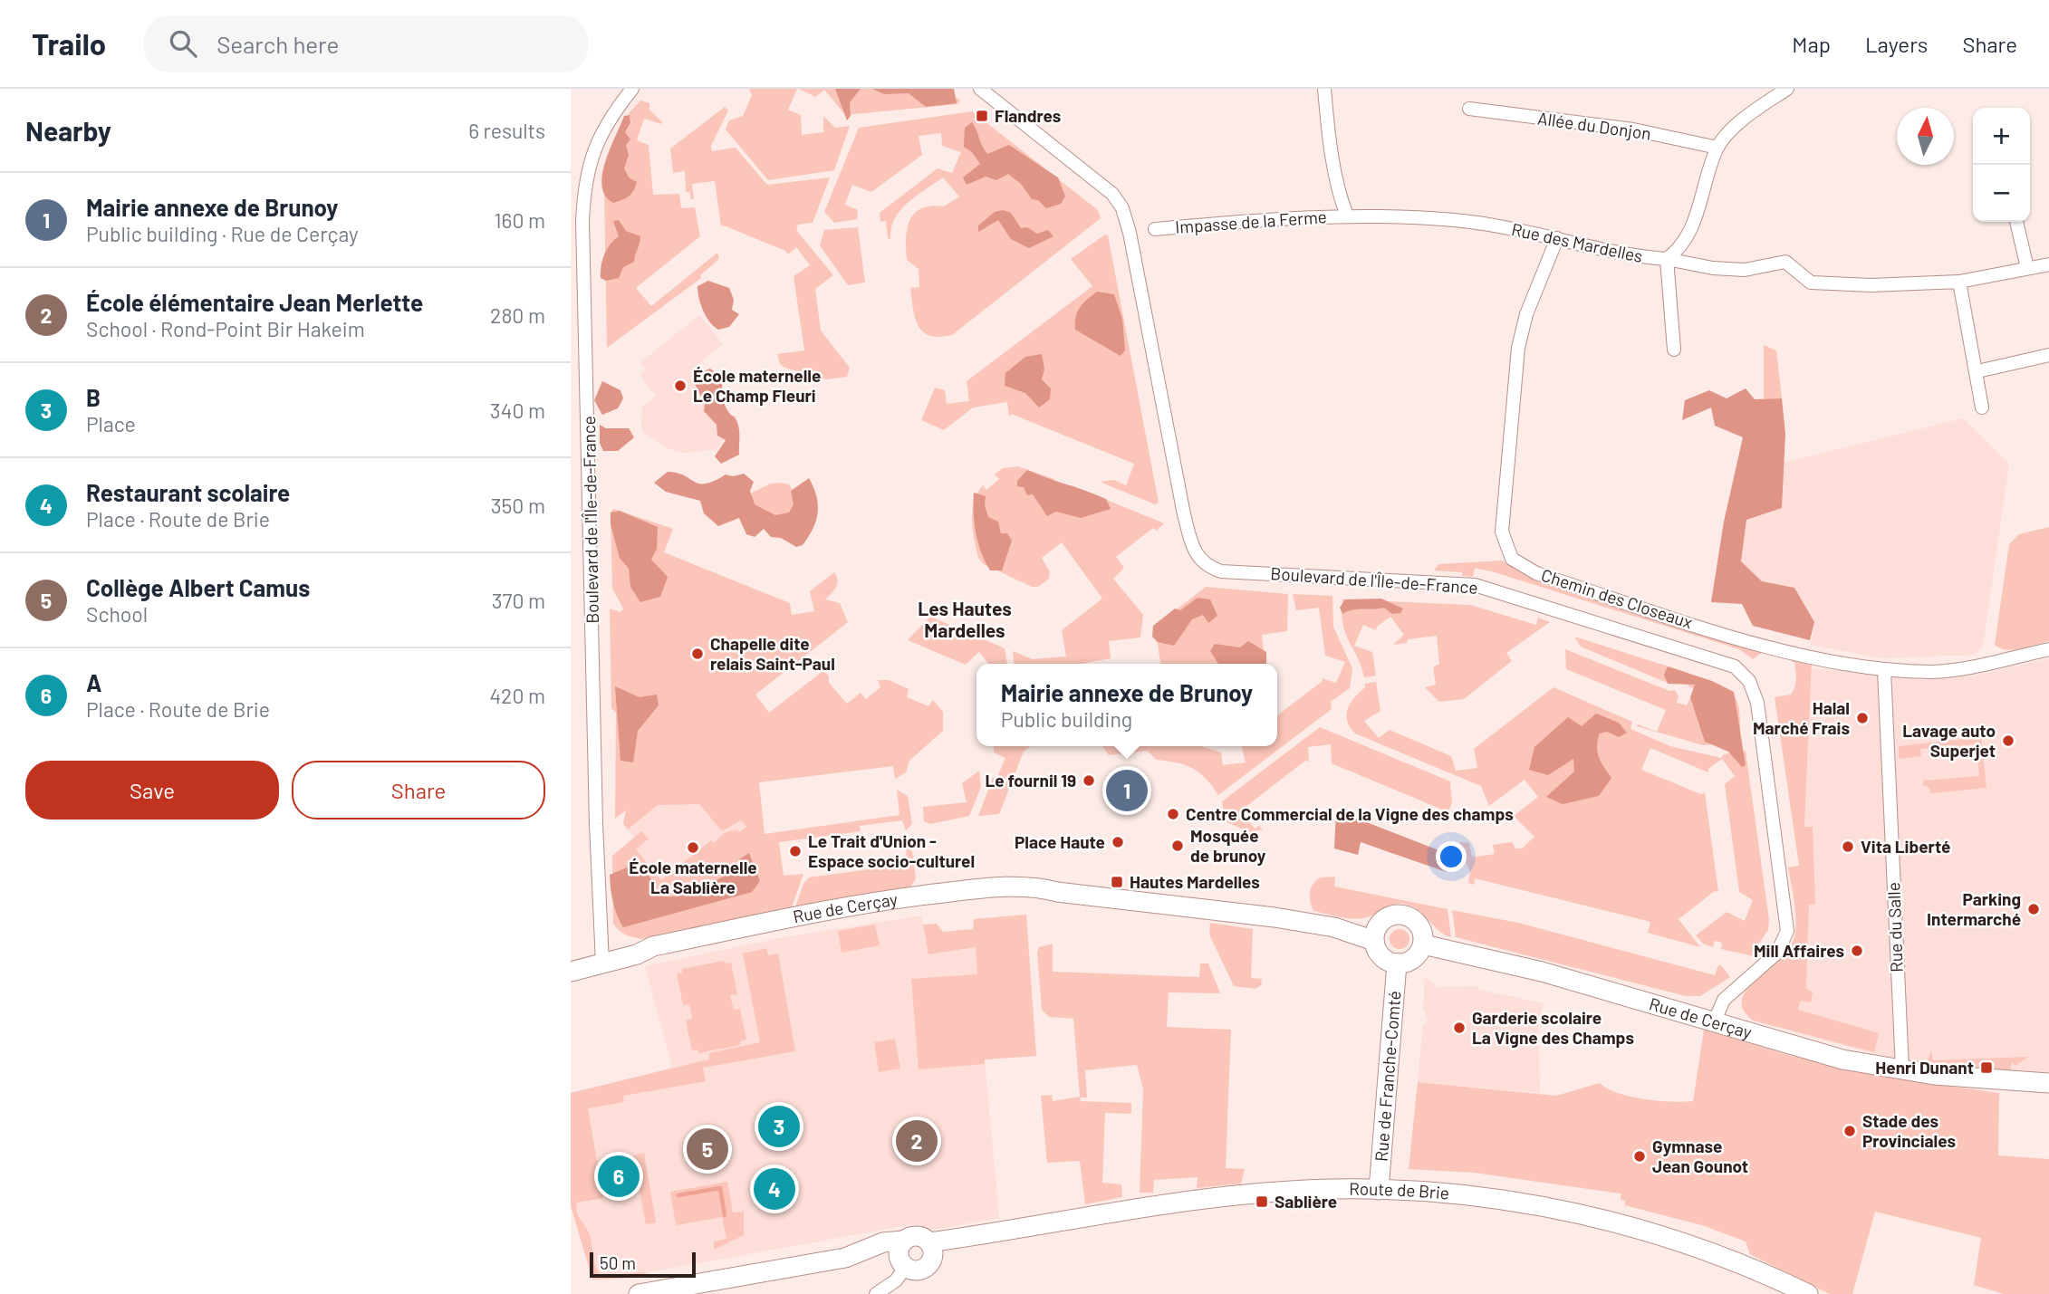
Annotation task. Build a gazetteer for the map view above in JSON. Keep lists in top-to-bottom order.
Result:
{
  "streets": {
    "street": [
      "Allée du Donjon",
      "Impasse de la Ferme",
      "Rue des Mardelles",
      "Boulevard de l'Île-de-France",
      "Chemin des Closeaux",
      "Rue de Cerçay",
      "Rue du Salle",
      "Rue de Franche-Comté",
      "Route de Brie"
    ]
  },
  "crossings": [
    ["Allée du Donjon", "Rue des Mardelles"],
    ["Impasse de la Ferme", "Rue des Mardelles"],
    ["Rue des Mardelles", "Chemin des Closeaux"],
    ["Boulevard de l'Île-de-France", "Rue de Cerçay"],
    ["Chemin des Closeaux", "Rue du Salle"],
    ["Rue de Cerçay", "Rue du Salle"],
    ["Rue de Cerçay", "Rue de Franche-Comté"],
    ["Rue de Franche-Comté", "Route de Brie"]
  ],
  "districts": ["Les Hautes Mardelles"],
  "places": {
    "transit": [
      "Flandres",
      "Hautes Mardelles",
      "Henri Dunant",
      "Sablière"
    ],
    "other": [
      "École maternelle Le Champ Fleuri",
      "Chapelle dite relais Saint-Paul",
      "Halal Marché Frais",
      "Lavage auto Superjet",
      "Le fournil 19",
      "Centre Commercial de la Vigne des champs",
      "Place Haute",
      "Mosquée de brunoy",
      "Vita Liberté",
      "École maternelle La Sablière",
      "Le Trait d'Union - Espace socio-culturel",
      "Parking Intermarché",
      "Mill Affaires",
      "Garderie scolaire La Vigne des Champs",
      "Stade des Provinciales",
      "Gymnase Jean Gounot"
    ]
  },
  "scale_bar": "50 m",
  "north": "top",
  "page": {
    "header": "Trailo",
    "search": "Search here",
    "nav": ["Map", "Layers", "Share"],
    "heading": ["Nearby", "6 results"],
    "map_buttons": ["+", "−"],
    "list": [
      {
        "mark": "1",
        "name": "Mairie annexe de Brunoy",
        "note": "Public building · Rue de Cerçay",
        "value": "160 m"
      },
      {
        "mark": "2",
        "name": "École élémentaire Jean Merlette",
        "note": "School · Rond-Point Bir Hakeim",
        "value": "280 m"
      },
      {
        "mark": "3",
        "name": "B",
        "note": "Place",
        "value": "340 m"
      },
      {
        "mark": "4",
        "name": "Restaurant scolaire",
        "note": "Place · Route de Brie",
        "value": "350 m"
      },
      {
        "mark": "5",
        "name": "Collège Albert Camus",
        "note": "School",
        "value": "370 m"
      },
      {
        "mark": "6",
        "name": "A",
        "note": "Place · Route de Brie",
        "value": "420 m"
      }
    ],
    "popup": ["Mairie annexe de Brunoy", "Public building"],
    "buttons": ["Save", "Share"],
    "pins": [
      "1",
      "3",
      "2",
      "5",
      "6",
      "4"
    ],
    "scale": "50 m"
  }
}
